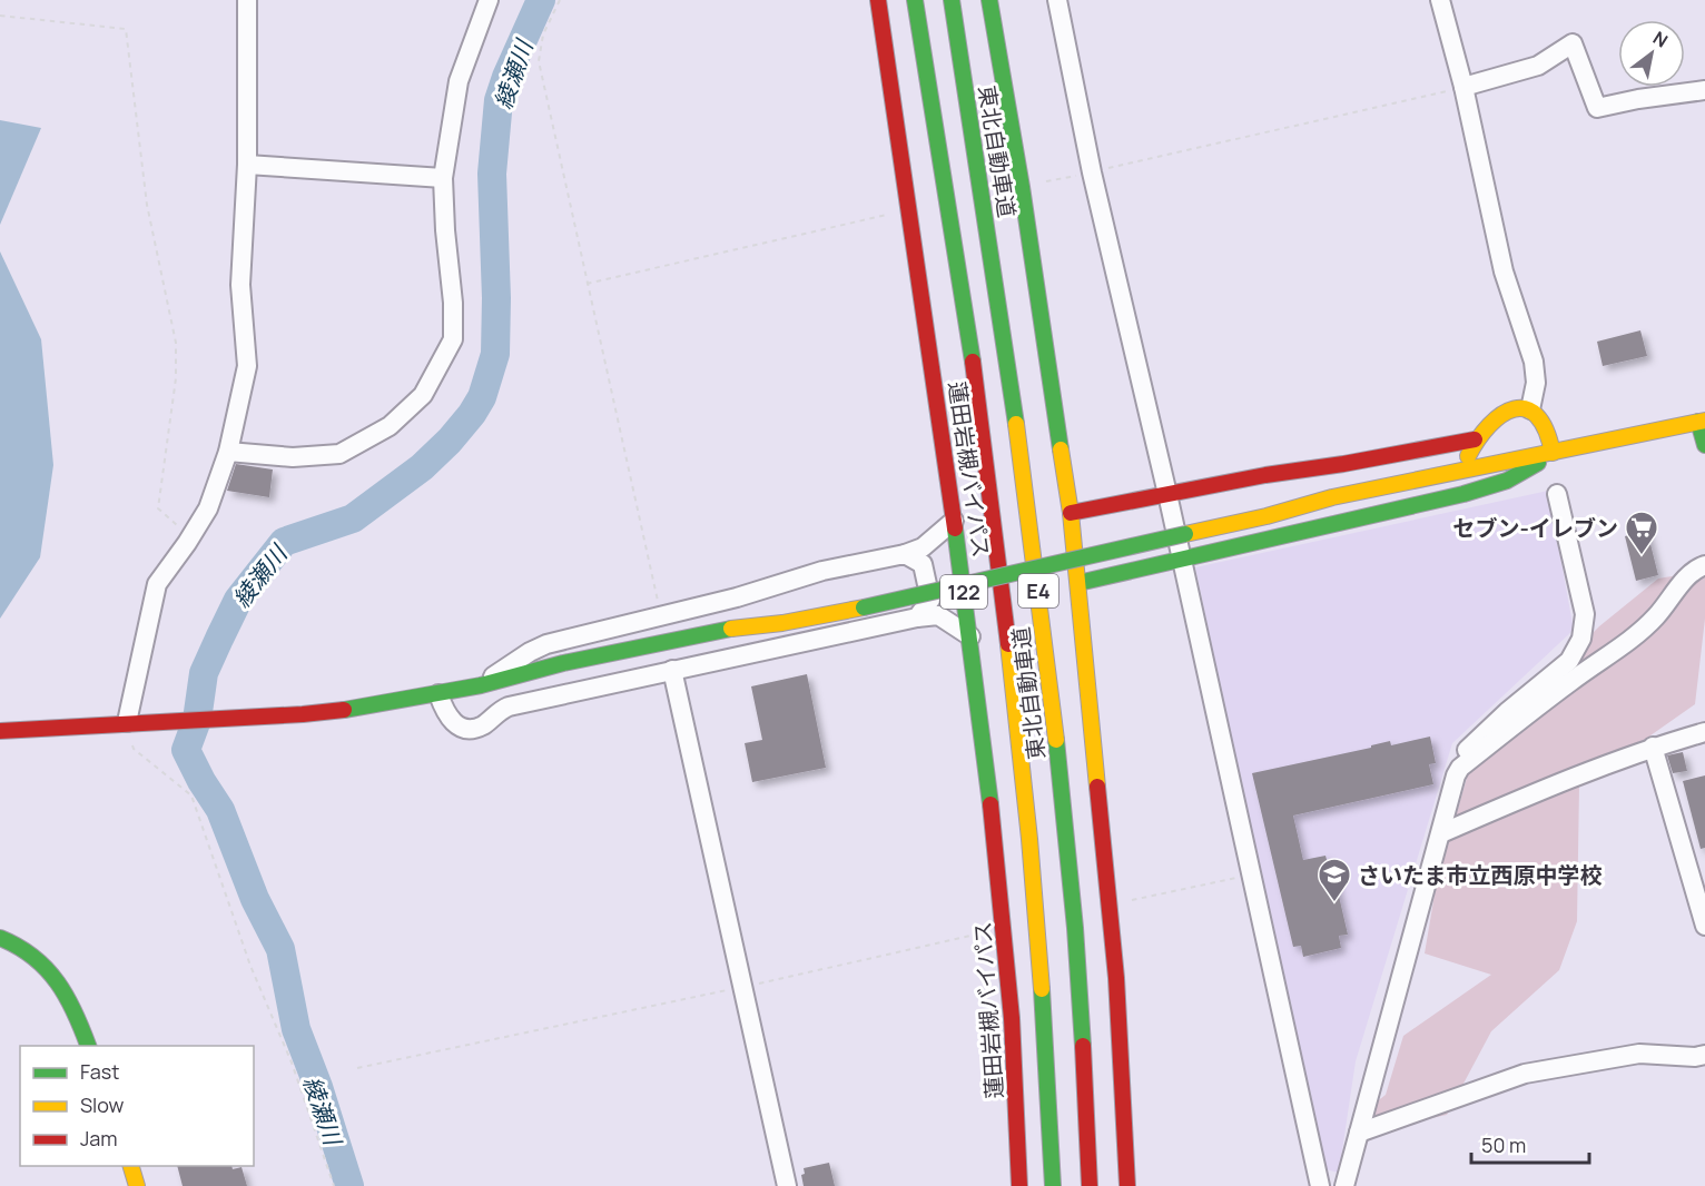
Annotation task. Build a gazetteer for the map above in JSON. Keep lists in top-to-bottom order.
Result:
{
  "streets": {
    "main road": [
      "東北自動車道",
      "蓮田岩槻バイパス",
      "E4",
      "122"
    ]
  },
  "water": ["綾瀬川"],
  "places": {
    "supermarket": ["セブン-イレブン"],
    "school or university": ["さいたま市立西原中学校"]
  },
  "legend": ["Fast", "Slow", "Jam"],
  "scale_bar": "50 m",
  "north": "top right"
}
